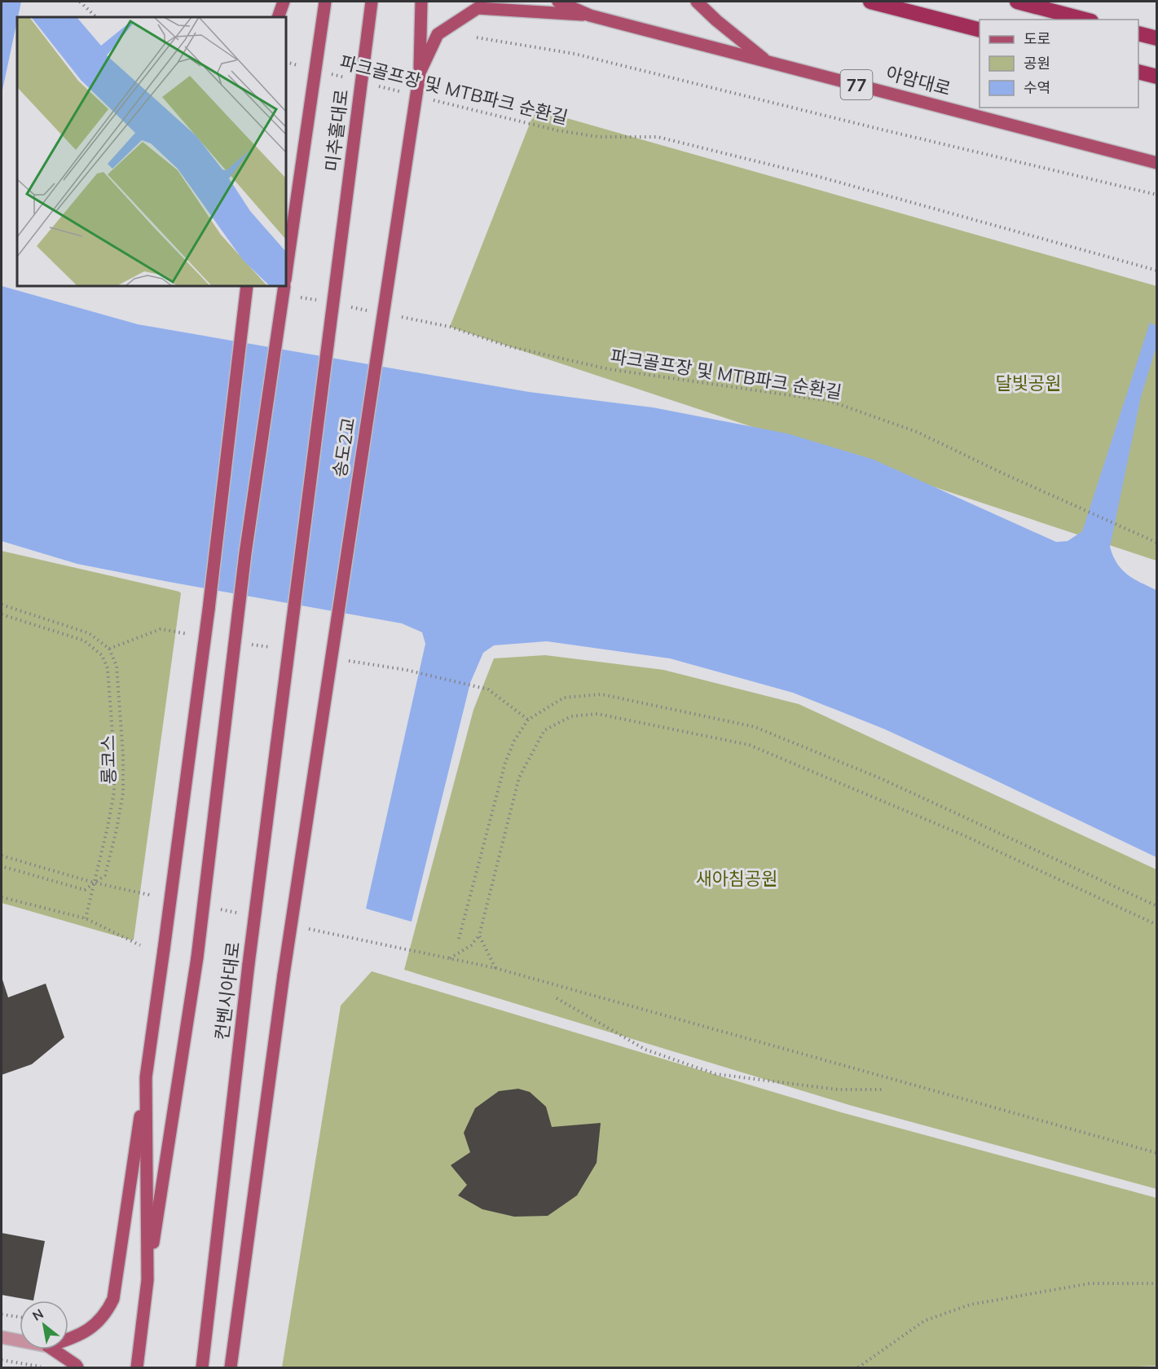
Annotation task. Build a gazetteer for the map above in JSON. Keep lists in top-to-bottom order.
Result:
{
  "streets": {
    "main road": [
      "아암대로",
      "77",
      "미추홀대로",
      "송도2교",
      "컨벤시아대로"
    ],
    "path": ["파크골프장 및 MTB파크 순환길", "롱코스"]
  },
  "crossings": [
    ["미추홀대로", "송도2교"],
    ["송도2교", "컨벤시아대로"]
  ],
  "parks": ["달빛공원", "새아침공원"],
  "legend": ["도로", "공원", "수역"],
  "north": "top left"
}
